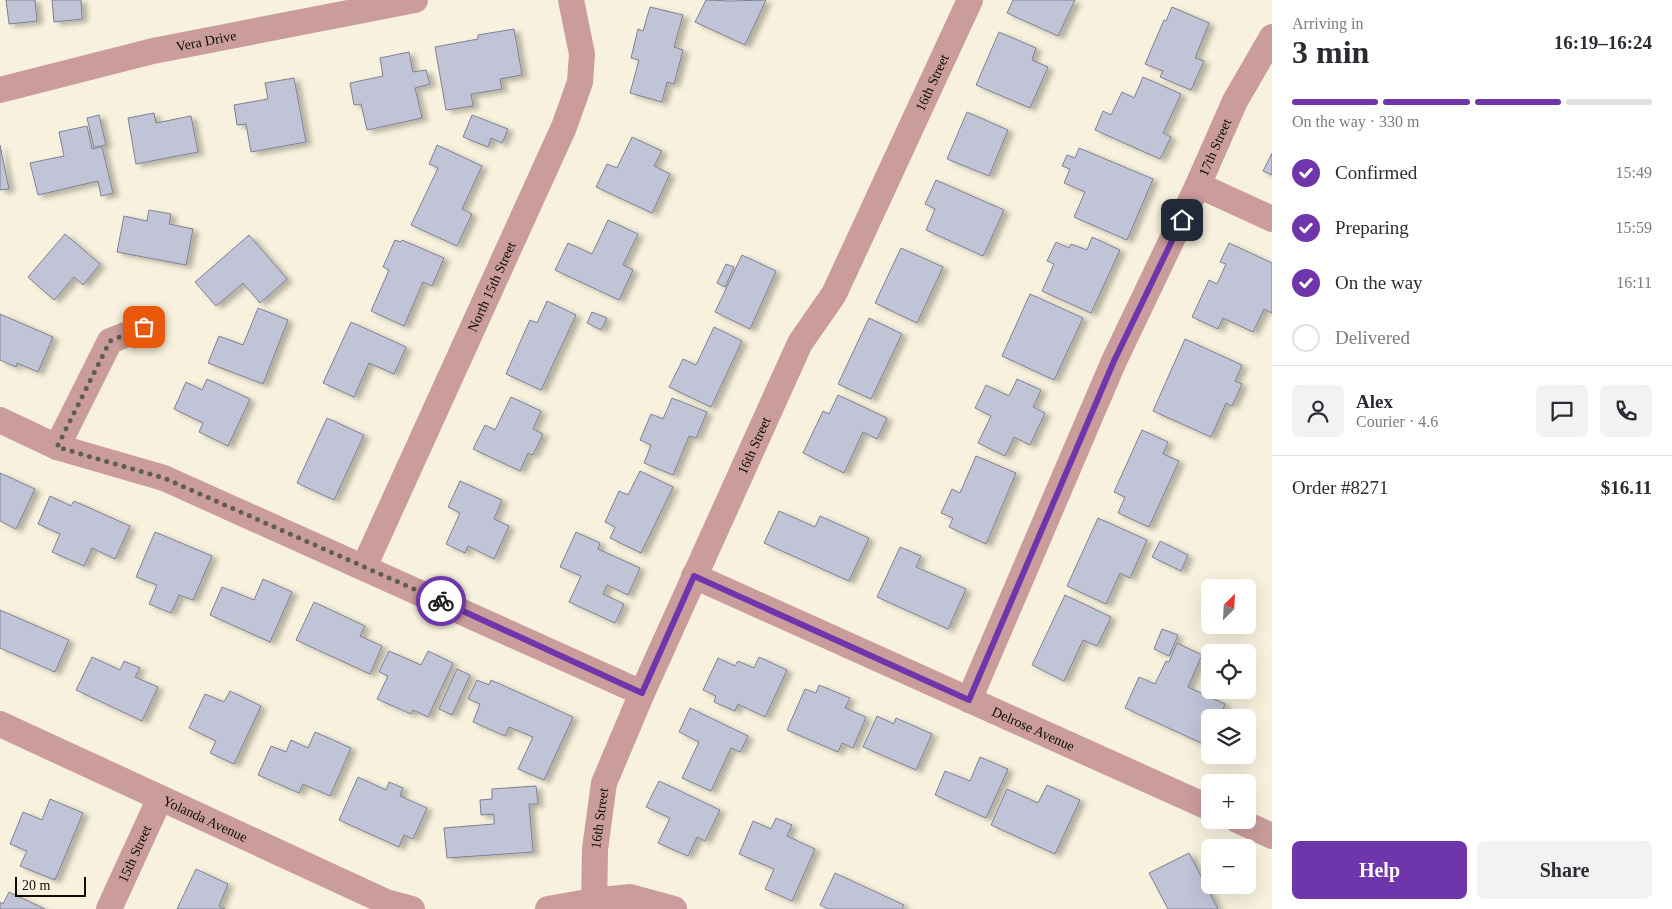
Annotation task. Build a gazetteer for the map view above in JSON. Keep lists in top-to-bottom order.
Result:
{
  "streets": {
    "street": [
      "Vera Drive",
      "16th Street",
      "17th Street",
      "North 15th Street",
      "Delrose Avenue",
      "Yolanda Avenue",
      "15th Street"
    ]
  },
  "crossings": [
    ["16th Street", "Delrose Avenue"],
    ["17th Street", "Delrose Avenue"],
    ["Yolanda Avenue", "15th Street"]
  ],
  "scale_bar": "20 m",
  "north": "top right",
  "page": {
    "heading": ["3 min", "Arriving in", "16:19–16:24"],
    "panel": [
      "Alex",
      "Courier · 4.6",
      "Order #8271",
      "$16.11"
    ],
    "bar": "On the way · 330 m",
    "list": [
      ["Confirmed", "15:49"],
      ["Preparing", "15:59"],
      ["On the way", "16:11"],
      "Delivered"
    ],
    "map_buttons": ["+", "−"],
    "buttons": ["Help", "Share"],
    "scale": "20 m"
  }
}
